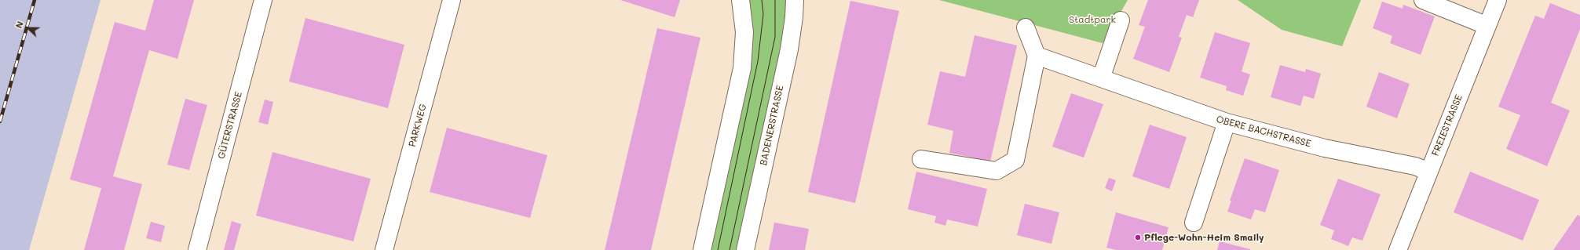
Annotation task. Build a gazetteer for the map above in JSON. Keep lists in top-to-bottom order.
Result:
{
  "streets": {
    "street": [
      "GÜTERSTRASSE",
      "PARKWEG",
      "BADENERSTRASSE",
      "FREIESTRASSE",
      "OBERE BACHSTRASSE"
    ]
  },
  "crossings": [
    ["FREIESTRASSE", "OBERE BACHSTRASSE"]
  ],
  "parks": ["Stadtpark"],
  "places": ["Pflege-Wohn-Heim Smaily"],
  "north": "left"
}
